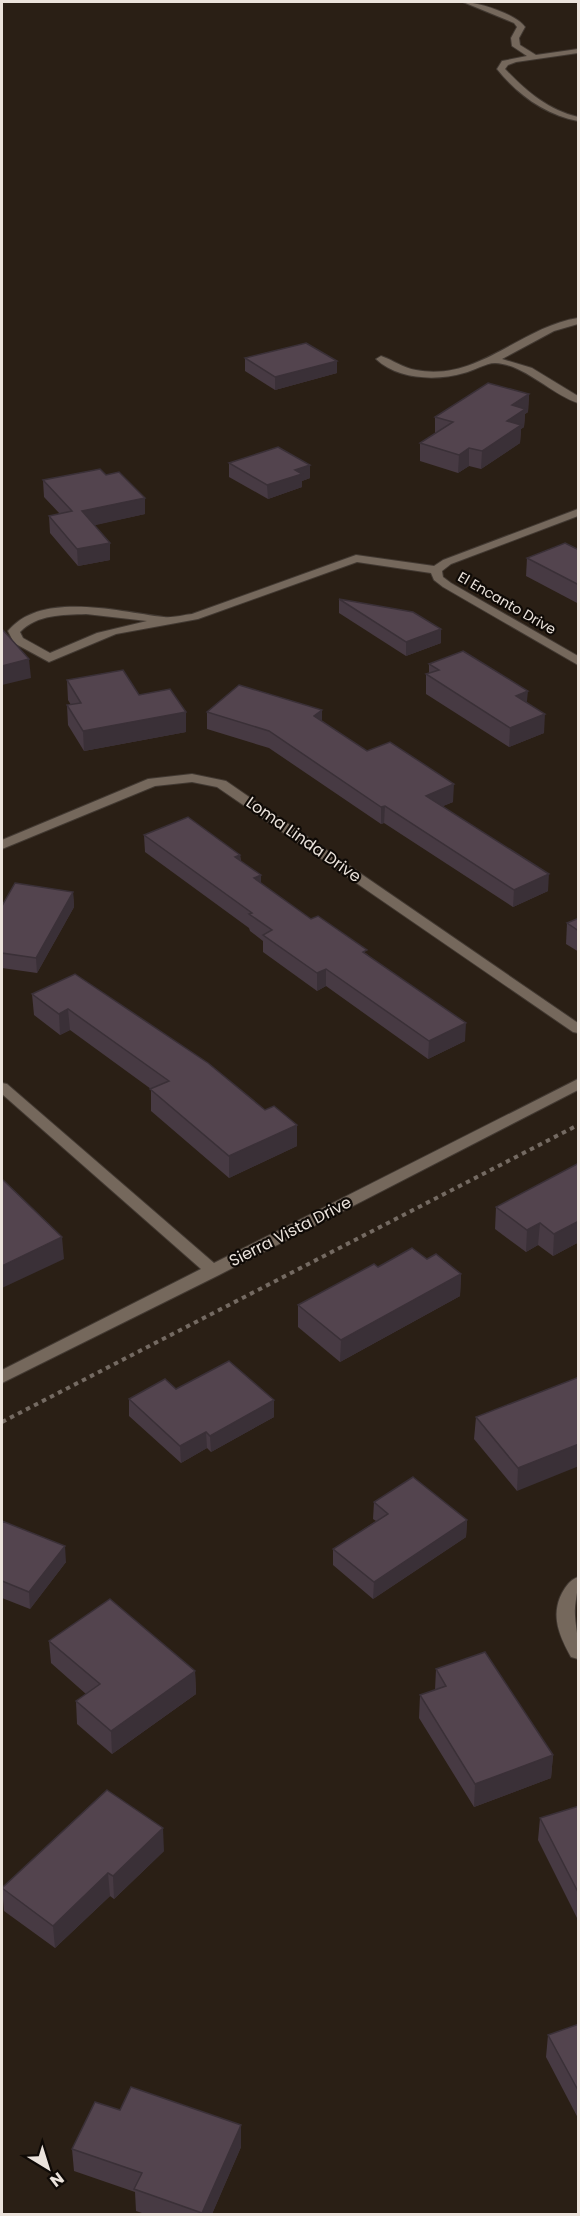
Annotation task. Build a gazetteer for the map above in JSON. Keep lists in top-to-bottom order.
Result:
{
  "streets": {
    "street": ["El Encanto Drive", "Loma Linda Drive", "Sierra Vista Drive"]
  },
  "north": "bottom right"
}
